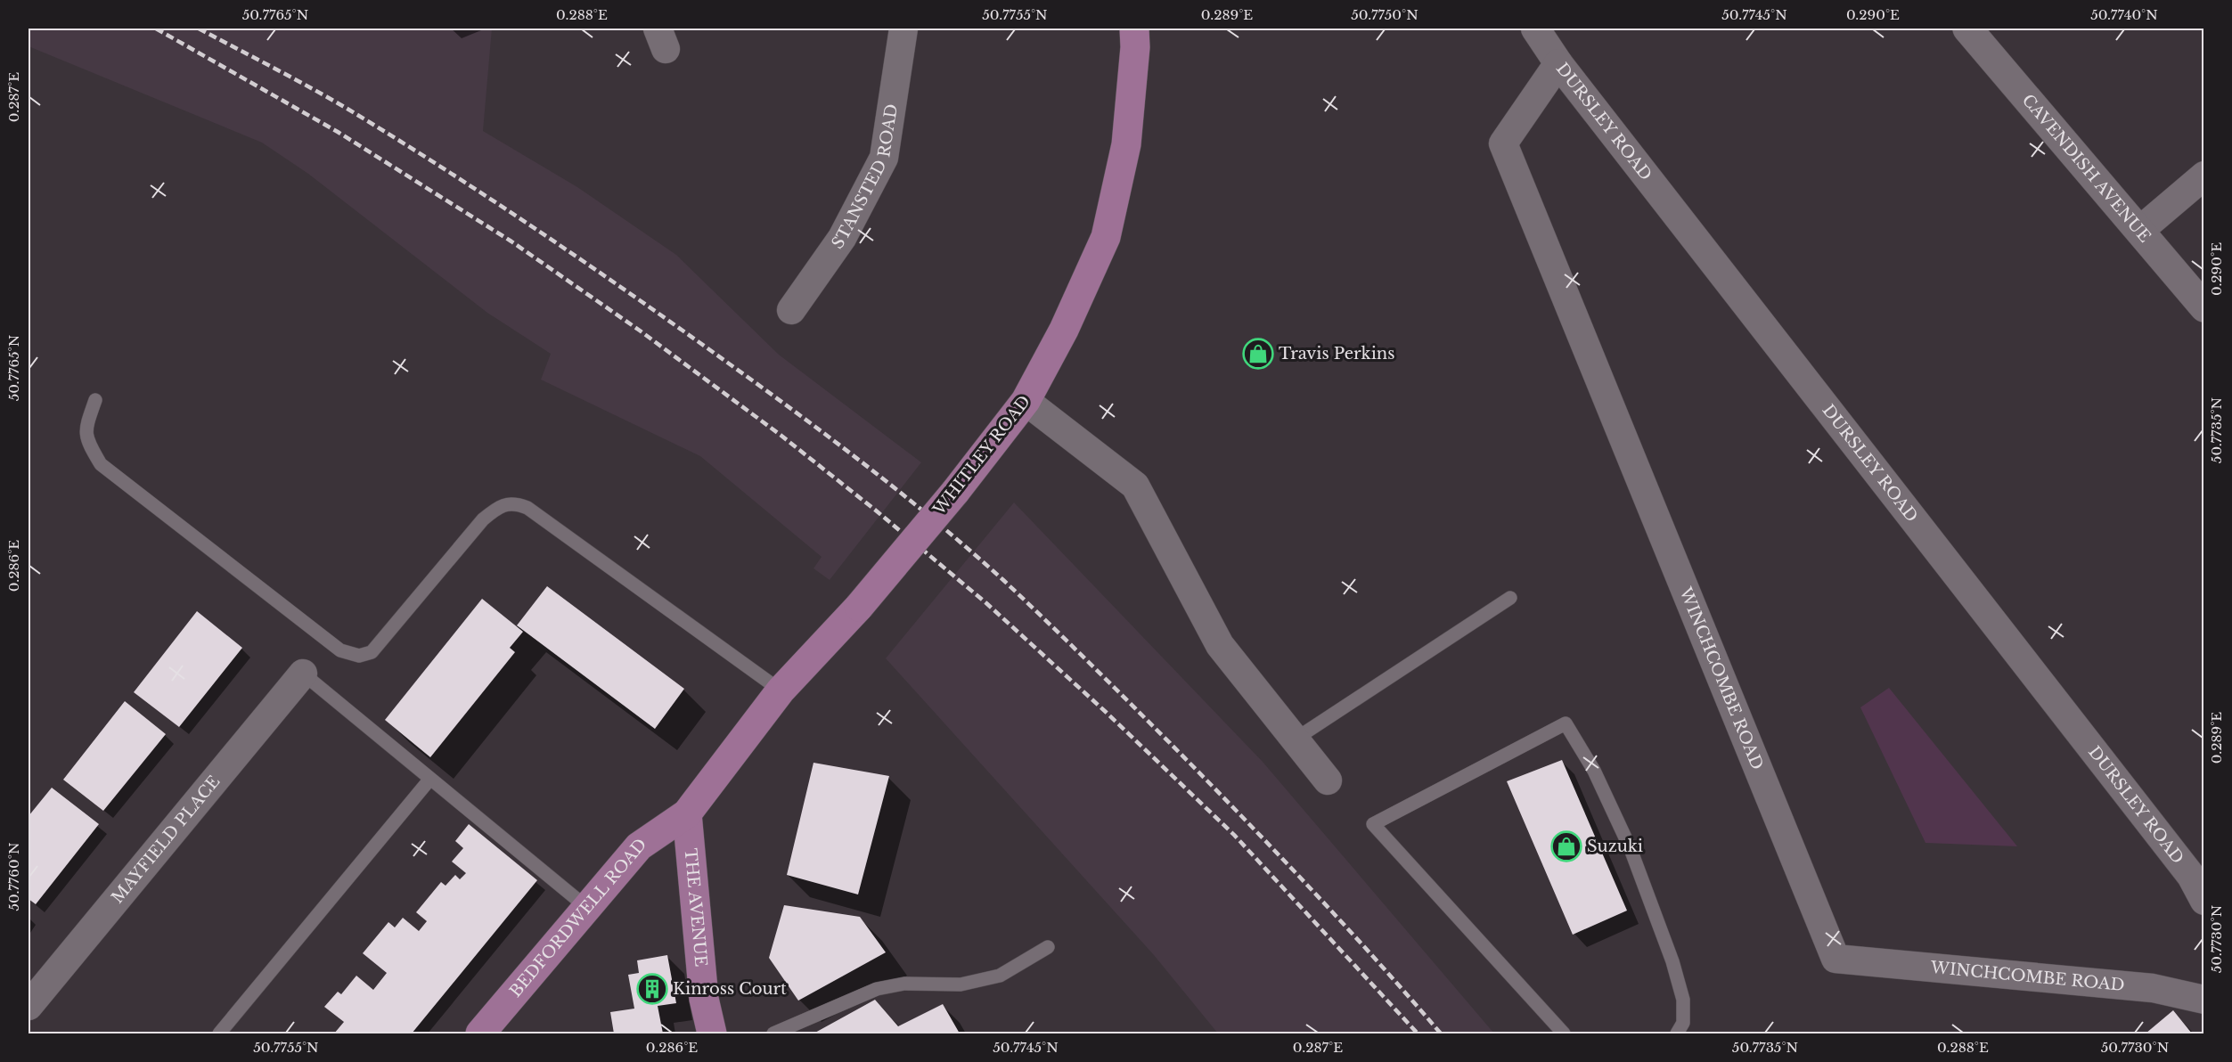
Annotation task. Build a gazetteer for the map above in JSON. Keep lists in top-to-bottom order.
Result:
{
  "streets": {
    "main road": ["WHITLEY ROAD", "THE AVENUE", "BEDFORDWELL ROAD"],
    "street": [
      "DURSLEY ROAD",
      "CAVENDISH AVENUE",
      "STANSTED ROAD",
      "WINCHCOMBE ROAD",
      "MAYFIELD PLACE"
    ]
  },
  "crossings": [
    ["DURSLEY ROAD", "WINCHCOMBE ROAD"],
    ["WHITLEY ROAD", "THE AVENUE"],
    ["WHITLEY ROAD", "BEDFORDWELL ROAD"],
    ["THE AVENUE", "BEDFORDWELL ROAD"]
  ],
  "places": {
    "shop": ["Travis Perkins", "Suzuki"],
    "building": ["Kinross Court"]
  },
  "coordinates": [
    "50.7765°N",
    "0.288°E",
    "50.7755°N",
    "0.289°E",
    "50.7750°N",
    "50.7745°N",
    "0.290°E",
    "50.7740°N",
    "0.287°E",
    "50.7735°N",
    "0.286°E",
    "50.7760°N",
    "50.7730°N"
  ]
}
